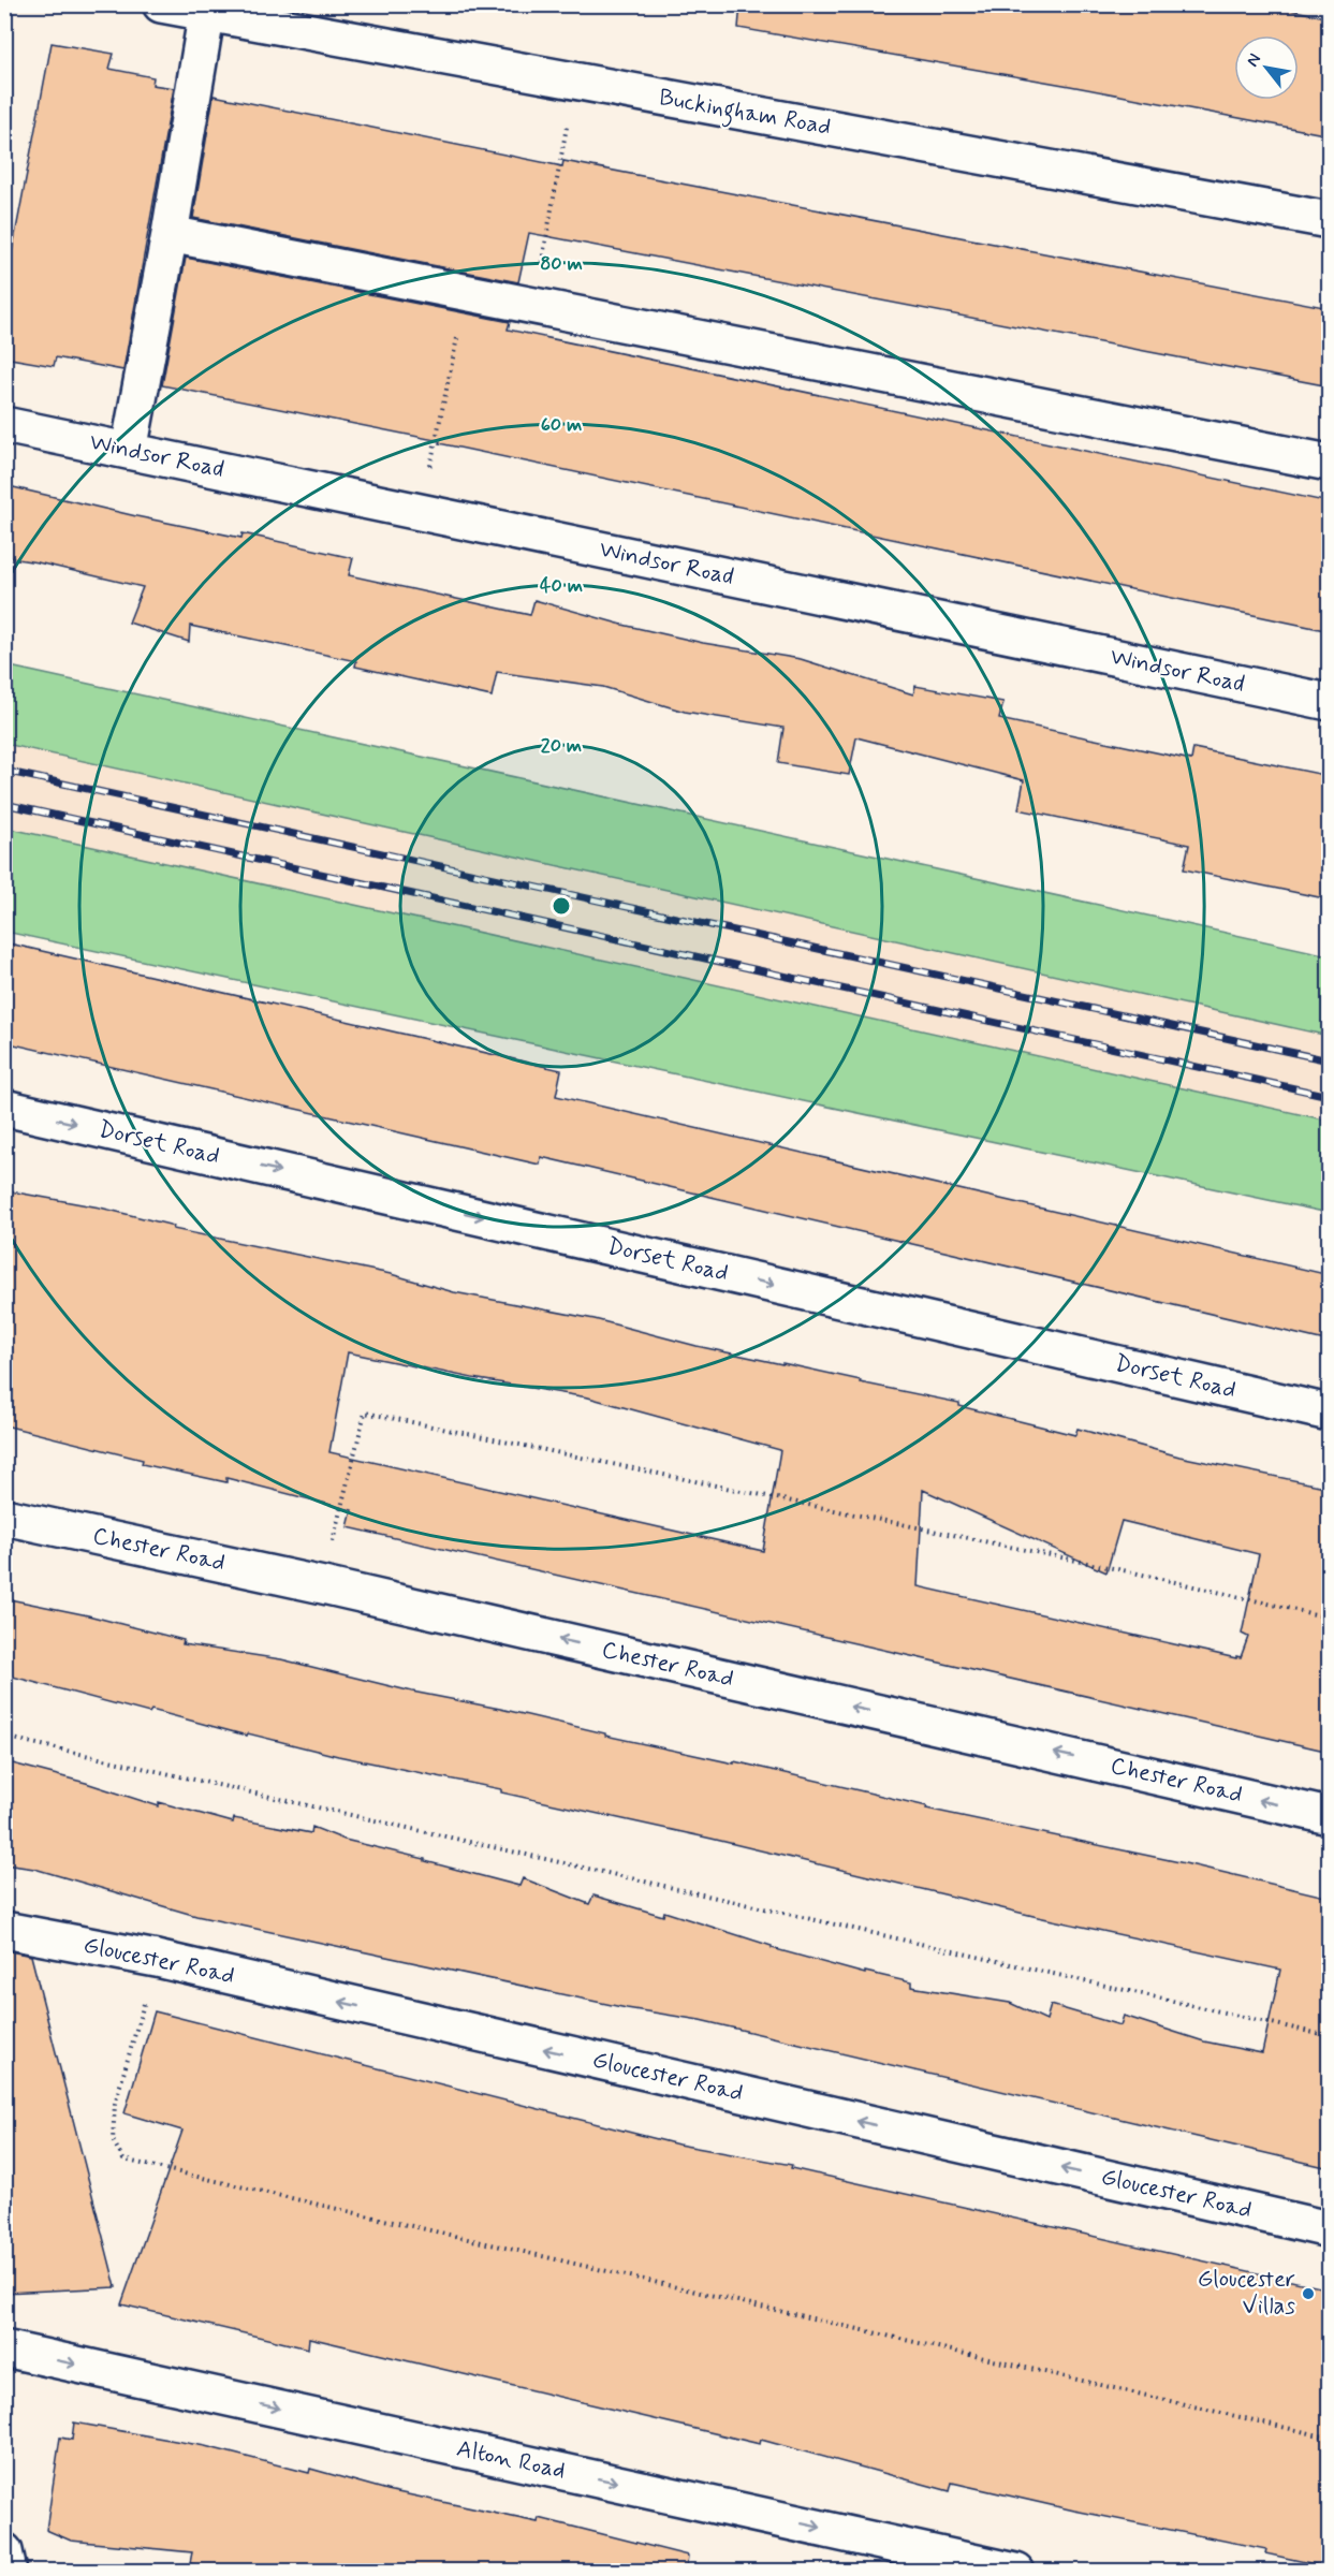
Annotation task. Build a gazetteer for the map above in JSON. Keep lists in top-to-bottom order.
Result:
{
  "streets": {
    "street": [
      "Buckingham Road",
      "Windsor Road",
      "Dorset Road",
      "Chester Road",
      "Gloucester Road",
      "Alton Road"
    ]
  },
  "one_way": [
    "Dorset Road",
    "Chester Road",
    "Gloucester Road",
    "Alton Road"
  ],
  "places": ["Gloucester Villas"],
  "north": "top left",
  "rings": [
    "80 m",
    "60 m",
    "40 m",
    "20 m"
  ]
}
